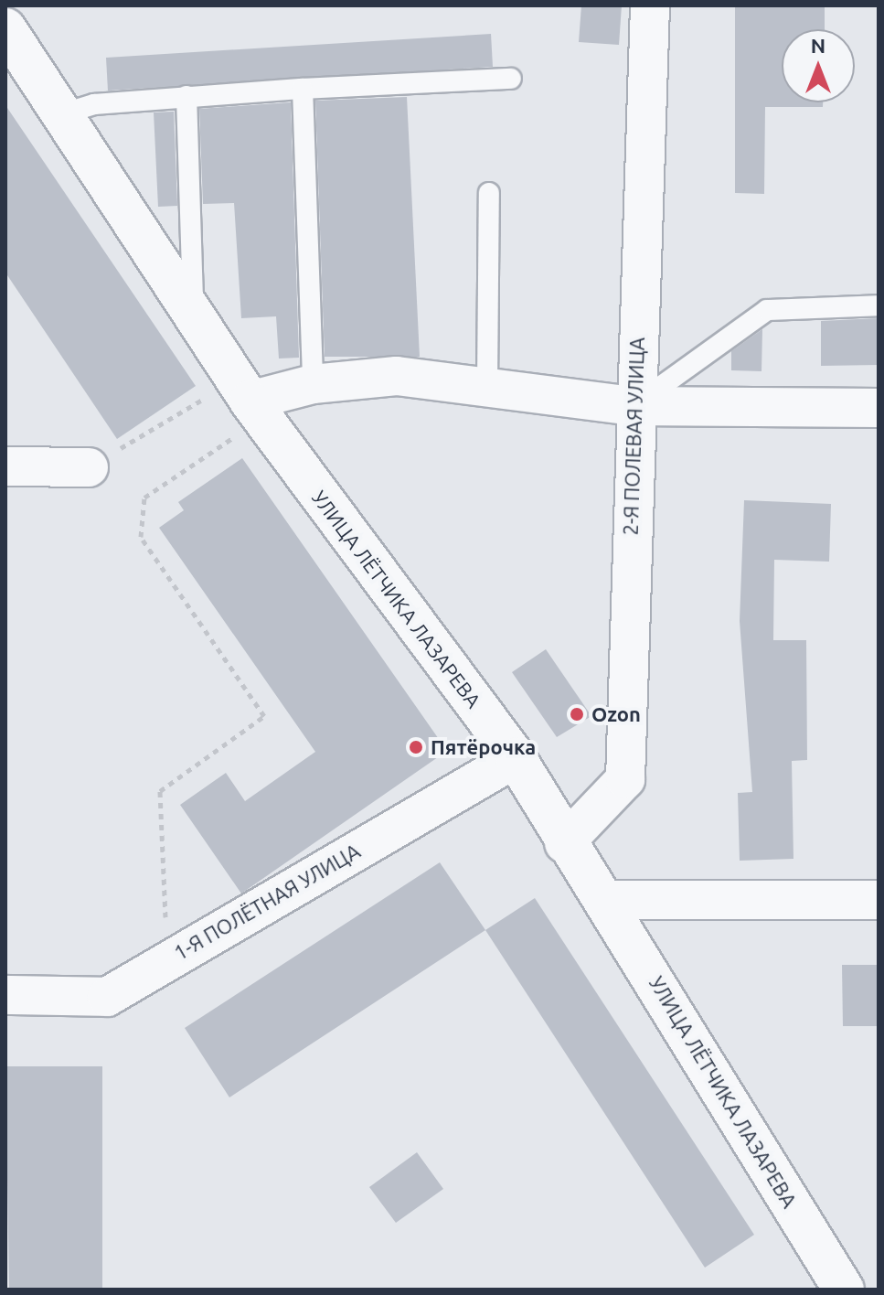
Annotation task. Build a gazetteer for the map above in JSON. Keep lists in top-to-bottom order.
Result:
{
  "streets": {
    "street": ["2-Я ПОЛЕВАЯ УЛИЦА", "УЛИЦА ЛЁТЧИКА ЛАЗАРЕВА", "1-Я ПОЛЁТНАЯ УЛИЦА"]
  },
  "crossings": [
    ["2-Я ПОЛЕВАЯ УЛИЦА", "УЛИЦА ЛЁТЧИКА ЛАЗАРЕВА"],
    ["УЛИЦА ЛЁТЧИКА ЛАЗАРЕВА", "1-Я ПОЛЁТНАЯ УЛИЦА"]
  ],
  "places": ["Ozon", "Пятёрочка"],
  "north": "top"
}
